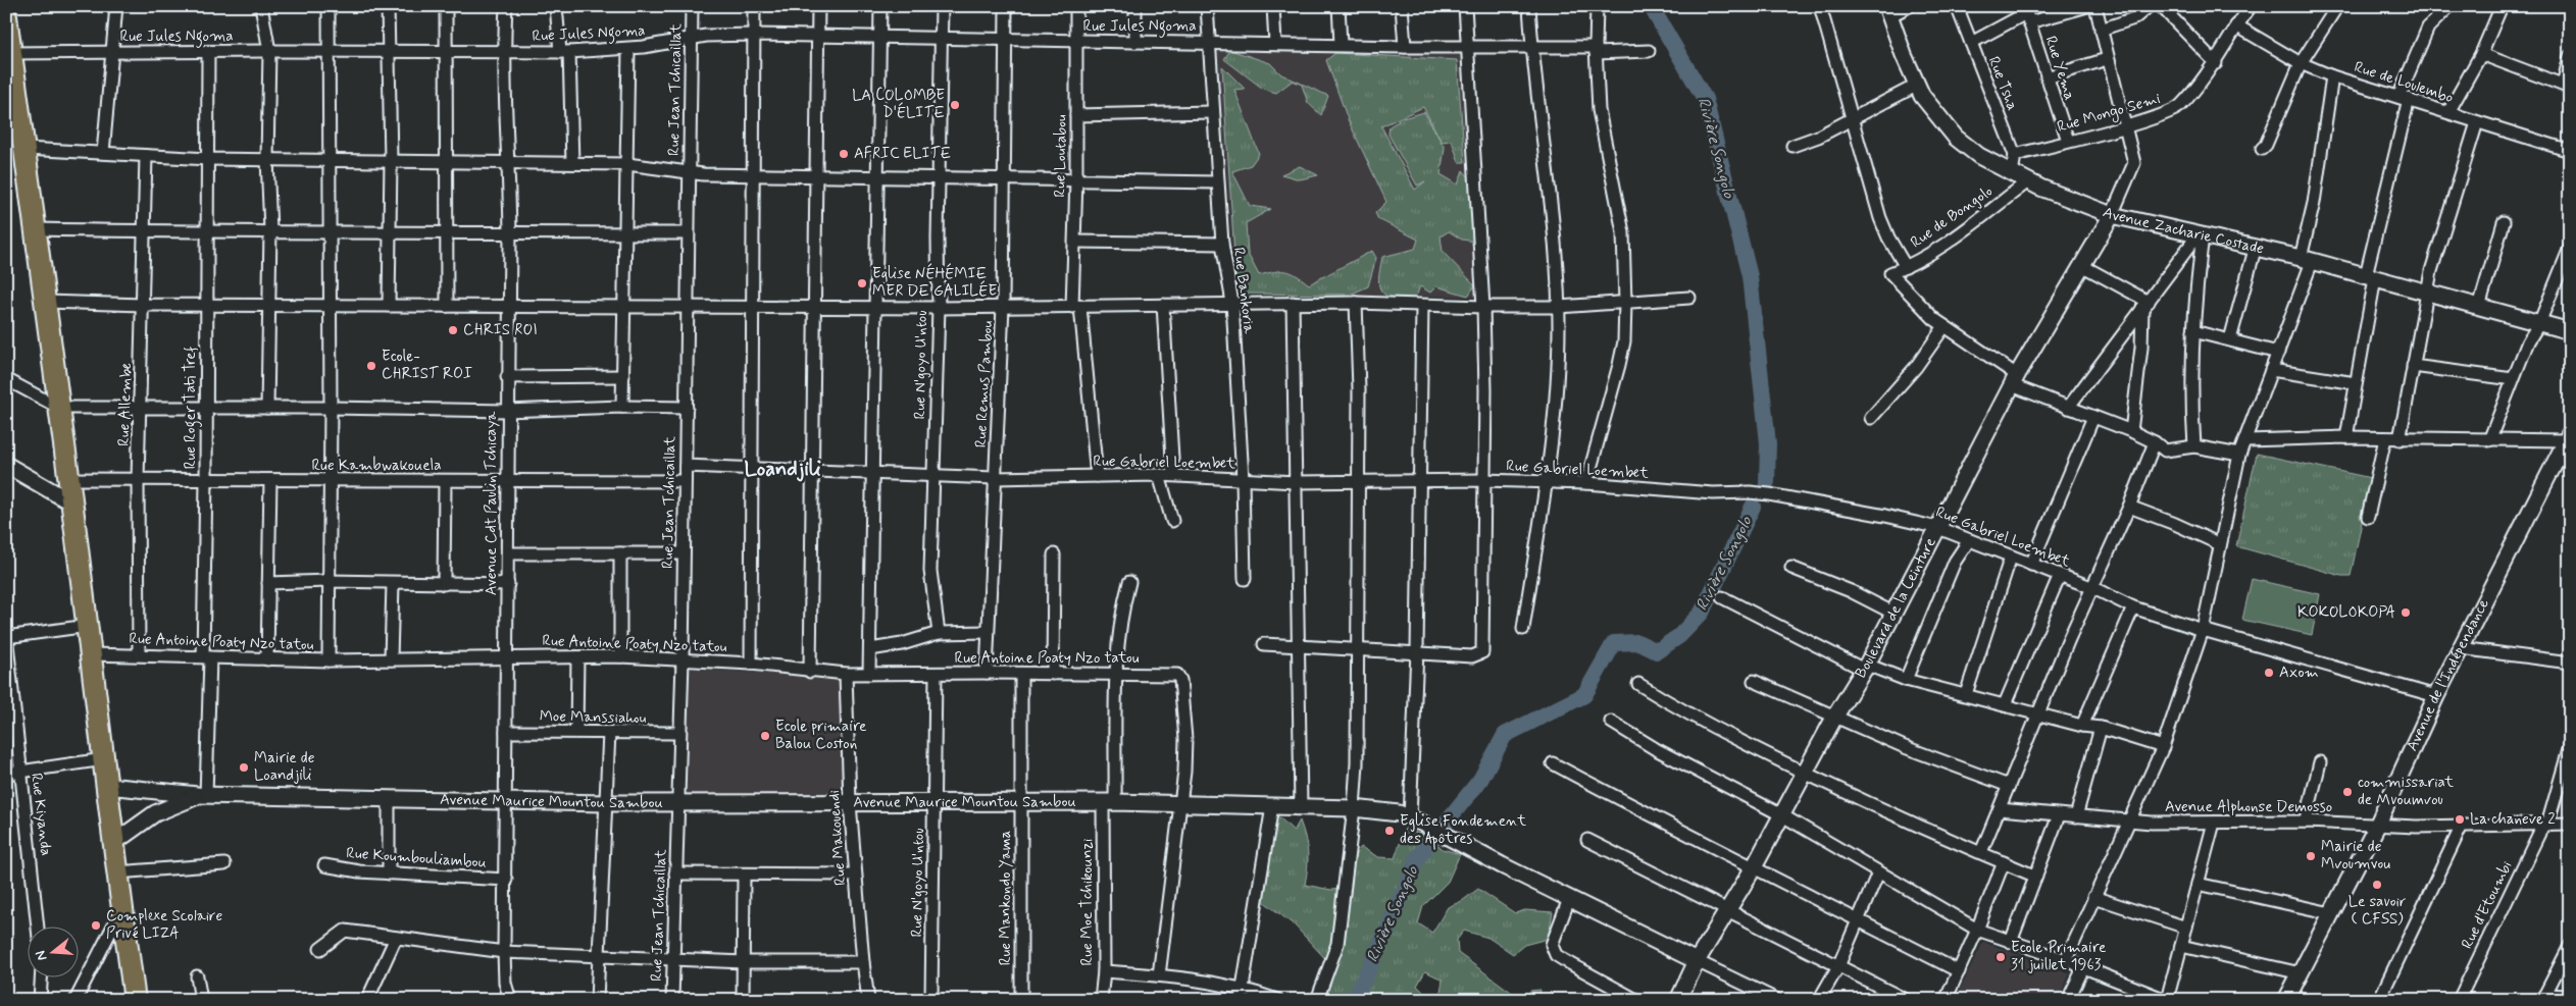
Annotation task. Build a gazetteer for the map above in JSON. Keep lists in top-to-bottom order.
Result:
{
  "streets": {
    "street": [
      "Rue Jules Ngoma",
      "Rue Yema",
      "Rue de Loulembo",
      "Rue Tsha",
      "Rue Jean Tchicaillat",
      "Rue Mongo Semi",
      "Rue Loutabou",
      "Rue de Bongolo",
      "Avenue Zacharie Costade",
      "Rue Bankoria",
      "Rue N'goyo U'ntou",
      "Rue Remus Pambou",
      "Rue Allembe",
      "Rue Roger Tati Tref",
      "Rue Gabriel Loembet",
      "Rue Kambwakouela",
      "Avenue Cdt Paulin Tchicaya",
      "Boulevard de la Ceinture",
      "Rue Antoine Poaty Nzo tatou",
      "Avenue de l'Indépendance",
      "Moe Manssiahou",
      "Avenue Maurice Mountou Sambou",
      "Avenue Alphonse Demosso",
      "Rue Kiyanda",
      "Rue Makouendi",
      "Rue Koumbouliambou",
      "Rue Mankondo Yama",
      "Rue Moe Tchikounzi",
      "Rue d'Etoumbi"
    ]
  },
  "crossings": [
    ["Rue Jules Ngoma", "Rue Jean Tchicaillat"],
    ["Rue Jules Ngoma", "Rue Loutabou"],
    ["Rue Jules Ngoma", "Rue Bankoria"],
    ["Rue Jules Ngoma", "Rue N'goyo U'ntou"],
    ["Rue Jules Ngoma", "Rue Remus Pambou"],
    ["Rue Jules Ngoma", "Rue Roger Tati Tref"],
    ["Rue Jules Ngoma", "Avenue Cdt Paulin Tchicaya"],
    ["Rue Yema", "Rue Mongo Semi"],
    ["Rue de Loulembo", "Rue Mongo Semi"],
    ["Rue Tsha", "Rue Mongo Semi"],
    ["Rue Jean Tchicaillat", "Rue Gabriel Loembet"],
    ["Rue Jean Tchicaillat", "Rue Kambwakouela"],
    ["Rue Jean Tchicaillat", "Rue Antoine Poaty Nzo tatou"],
    ["Rue Jean Tchicaillat", "Moe Manssiahou"],
    ["Rue Jean Tchicaillat", "Avenue Maurice Mountou Sambou"],
    ["Rue Loutabou", "Rue Gabriel Loembet"],
    ["Rue de Bongolo", "Avenue Zacharie Costade"],
    ["Avenue Zacharie Costade", "Boulevard de la Ceinture"],
    ["Rue Bankoria", "Rue Gabriel Loembet"],
    ["Rue N'goyo U'ntou", "Rue Gabriel Loembet"],
    ["Rue N'goyo U'ntou", "Rue Antoine Poaty Nzo tatou"],
    ["Rue N'goyo U'ntou", "Avenue Maurice Mountou Sambou"],
    ["Rue Remus Pambou", "Rue Gabriel Loembet"],
    ["Rue Remus Pambou", "Rue Antoine Poaty Nzo tatou"],
    ["Rue Allembe", "Rue Kambwakouela"],
    ["Rue Allembe", "Rue Antoine Poaty Nzo tatou"],
    ["Rue Roger Tati Tref", "Rue Kambwakouela"],
    ["Rue Roger Tati Tref", "Rue Antoine Poaty Nzo tatou"],
    ["Rue Roger Tati Tref", "Avenue Maurice Mountou Sambou"],
    ["Rue Gabriel Loembet", "Boulevard de la Ceinture"],
    ["Rue Gabriel Loembet", "Avenue de l'Indépendance"],
    ["Rue Kambwakouela", "Avenue Cdt Paulin Tchicaya"],
    ["Avenue Cdt Paulin Tchicaya", "Rue Antoine Poaty Nzo tatou"],
    ["Avenue Cdt Paulin Tchicaya", "Moe Manssiahou"],
    ["Avenue Cdt Paulin Tchicaya", "Avenue Maurice Mountou Sambou"],
    ["Avenue Cdt Paulin Tchicaya", "Rue Koumbouliambou"],
    ["Boulevard de la Ceinture", "Avenue Maurice Mountou Sambou"],
    ["Rue Antoine Poaty Nzo tatou", "Avenue Maurice Mountou Sambou"],
    ["Rue Antoine Poaty Nzo tatou", "Rue Makouendi"],
    ["Rue Antoine Poaty Nzo tatou", "Rue Mankondo Yama"],
    ["Rue Antoine Poaty Nzo tatou", "Rue Moe Tchikounzi"],
    ["Avenue de l'Indépendance", "Avenue Alphonse Demosso"],
    ["Avenue Maurice Mountou Sambou", "Rue Makouendi"],
    ["Avenue Maurice Mountou Sambou", "Rue Mankondo Yama"],
    ["Avenue Maurice Mountou Sambou", "Rue Moe Tchikounzi"],
    ["Avenue Alphonse Demosso", "Rue d'Etoumbi"]
  ],
  "districts": ["Loandjili"],
  "water": ["Rivière Songolo"],
  "places": [
    "LA COLOMBE D'ÉLITE",
    "AFRIC ELITE",
    "Eglise NÉHÉMIE MER DE GALILÉE",
    "CHRIS ROI",
    "Ecole- CHRIST ROI",
    "KOKOLOKOPA",
    "Axom",
    "Ecole primaire Balou Coston",
    "Mairie de Loandjili",
    "commissariat de Mvoumvou",
    "La chaneve 2",
    "Eglise Fondement des Apôtres",
    "Mairie de Mvoumvou",
    "Le savoir ( CFSS)",
    "Complexe Scolaire Privé LIZA",
    "Ecole Primaire 31 juillet 1963"
  ],
  "north": "left"
}
